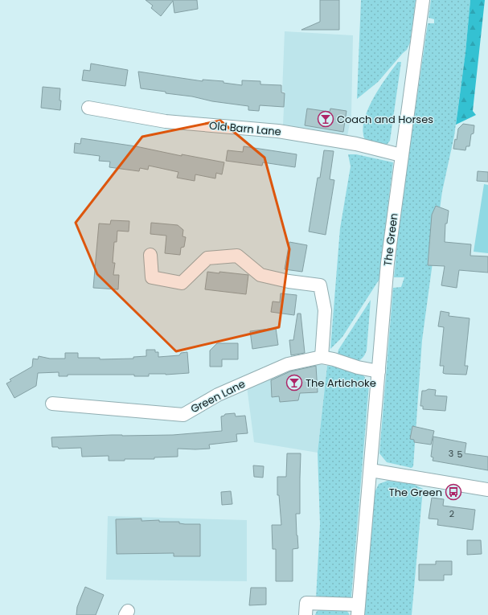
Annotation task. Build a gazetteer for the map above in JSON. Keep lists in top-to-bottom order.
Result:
{
  "streets": {
    "street": ["Old Barn Lane", "The Green", "Green Lane"]
  },
  "crossings": [
    ["Old Barn Lane", "The Green"],
    ["The Green", "Green Lane"]
  ],
  "places": {
    "bar": ["Coach and Horses", "The Artichoke"],
    "bus stop": ["The Green"]
  },
  "house_numbers": ["3", "5", "2"]
}
